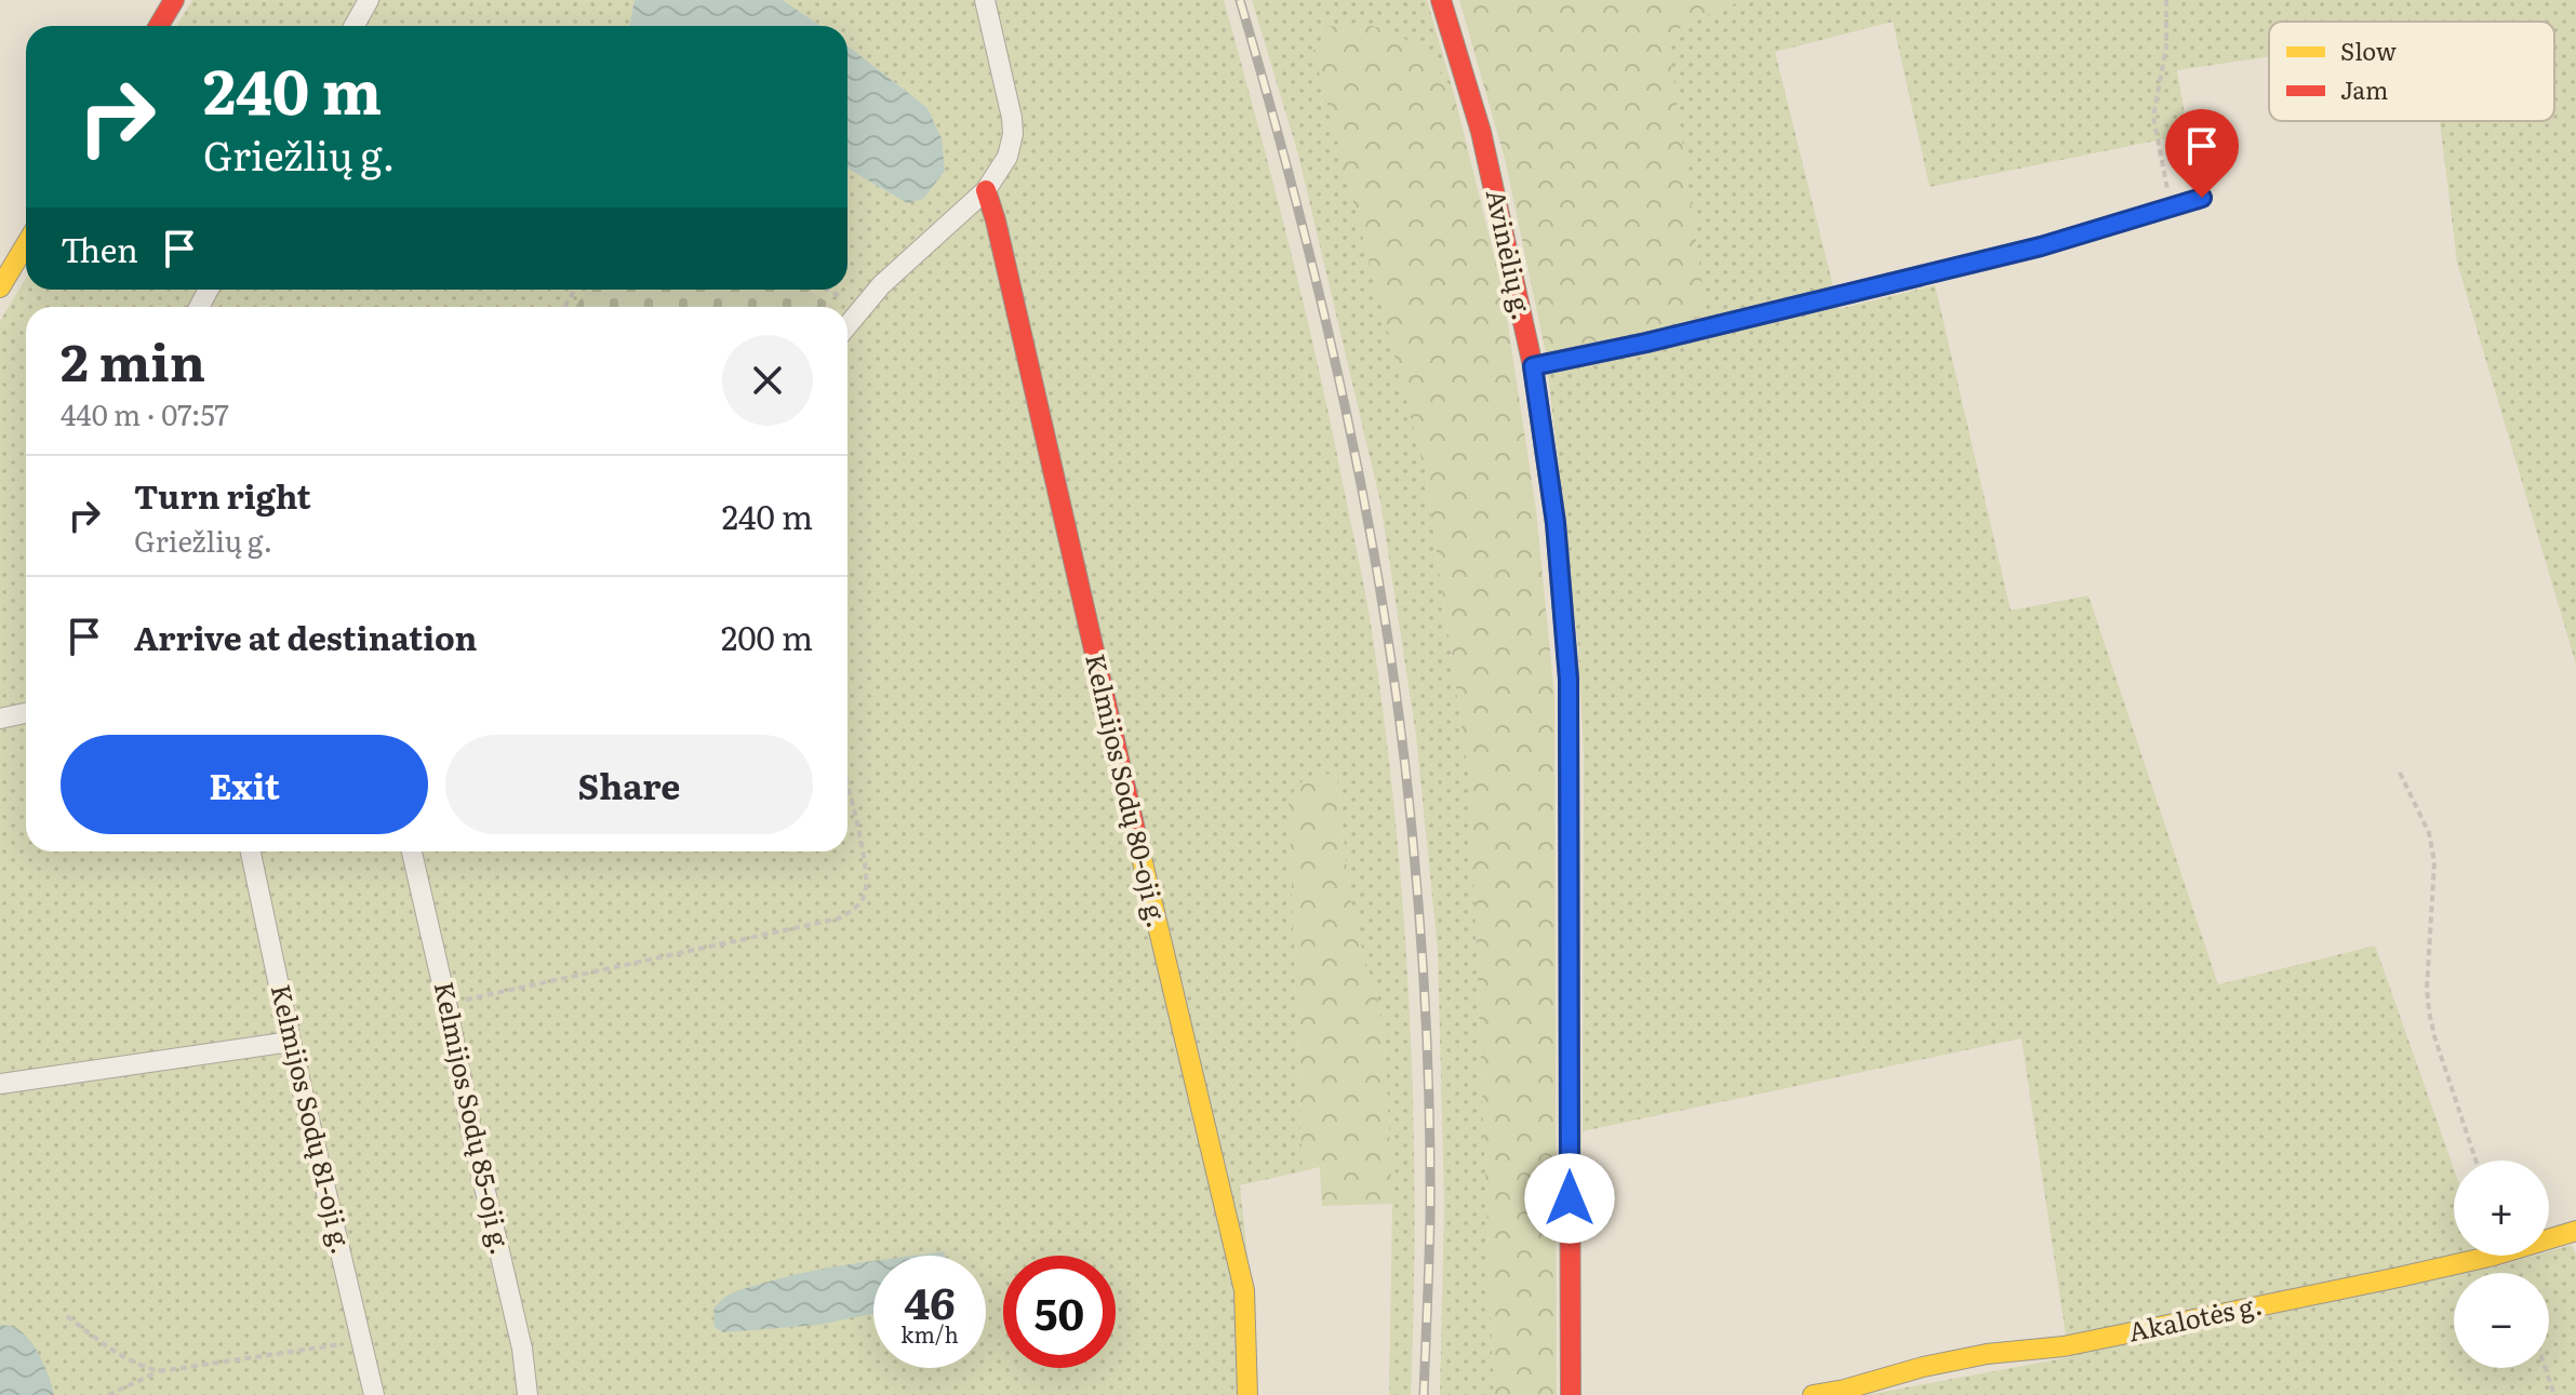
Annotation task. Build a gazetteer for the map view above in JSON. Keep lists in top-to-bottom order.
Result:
{
  "streets": {
    "street": [
      "Avinėlių g.",
      "Kelmijos Sodų 80-oji g.",
      "Kelmijos Sodų 85-oji g.",
      "Kelmijos Sodų 81-oji g.",
      "Akalotės g."
    ]
  },
  "legend": ["Slow", "Jam"],
  "page": {
    "turn": ["240 m", "Griežlių g."],
    "then": "Then",
    "heading": ["2 min", "440 m · 07:57"],
    "list": [
      {
        "name": "Turn right",
        "note": "Griežlių g.",
        "value": "240 m"
      },
      {
        "name": "Arrive at destination",
        "value": "200 m"
      }
    ],
    "buttons": ["Exit", "Share"],
    "map_buttons": ["+", "−"],
    "speed": "46 km/h",
    "limit": "50"
  }
}
